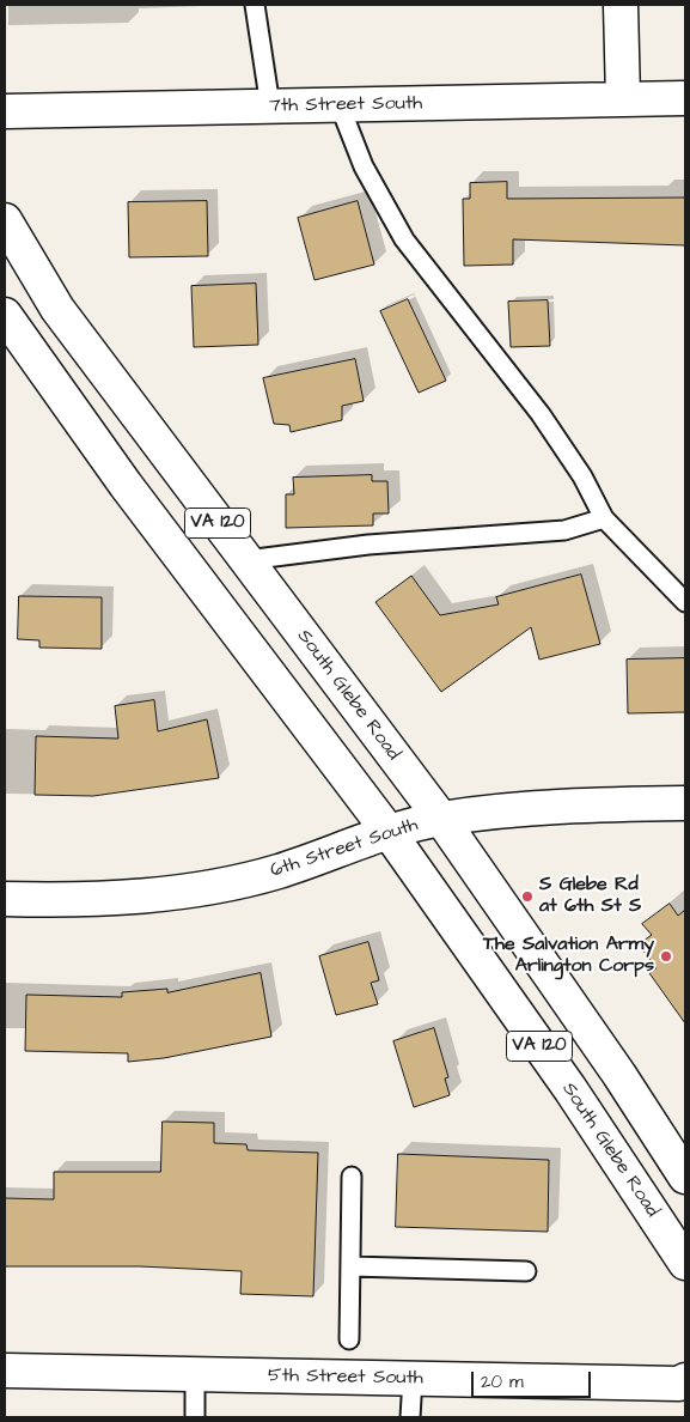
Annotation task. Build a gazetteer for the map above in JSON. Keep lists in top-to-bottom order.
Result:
{
  "streets": {
    "main road": [
      "7th Street South",
      "VA 120",
      "South Glebe Road",
      "6th Street South",
      "5th Street South"
    ]
  },
  "crossings": [
    ["South Glebe Road", "6th Street South"]
  ],
  "places": ["S Glebe Rd at 6th St S", "The Salvation Army Arlington Corps"],
  "scale_bar": "20 m"
}
